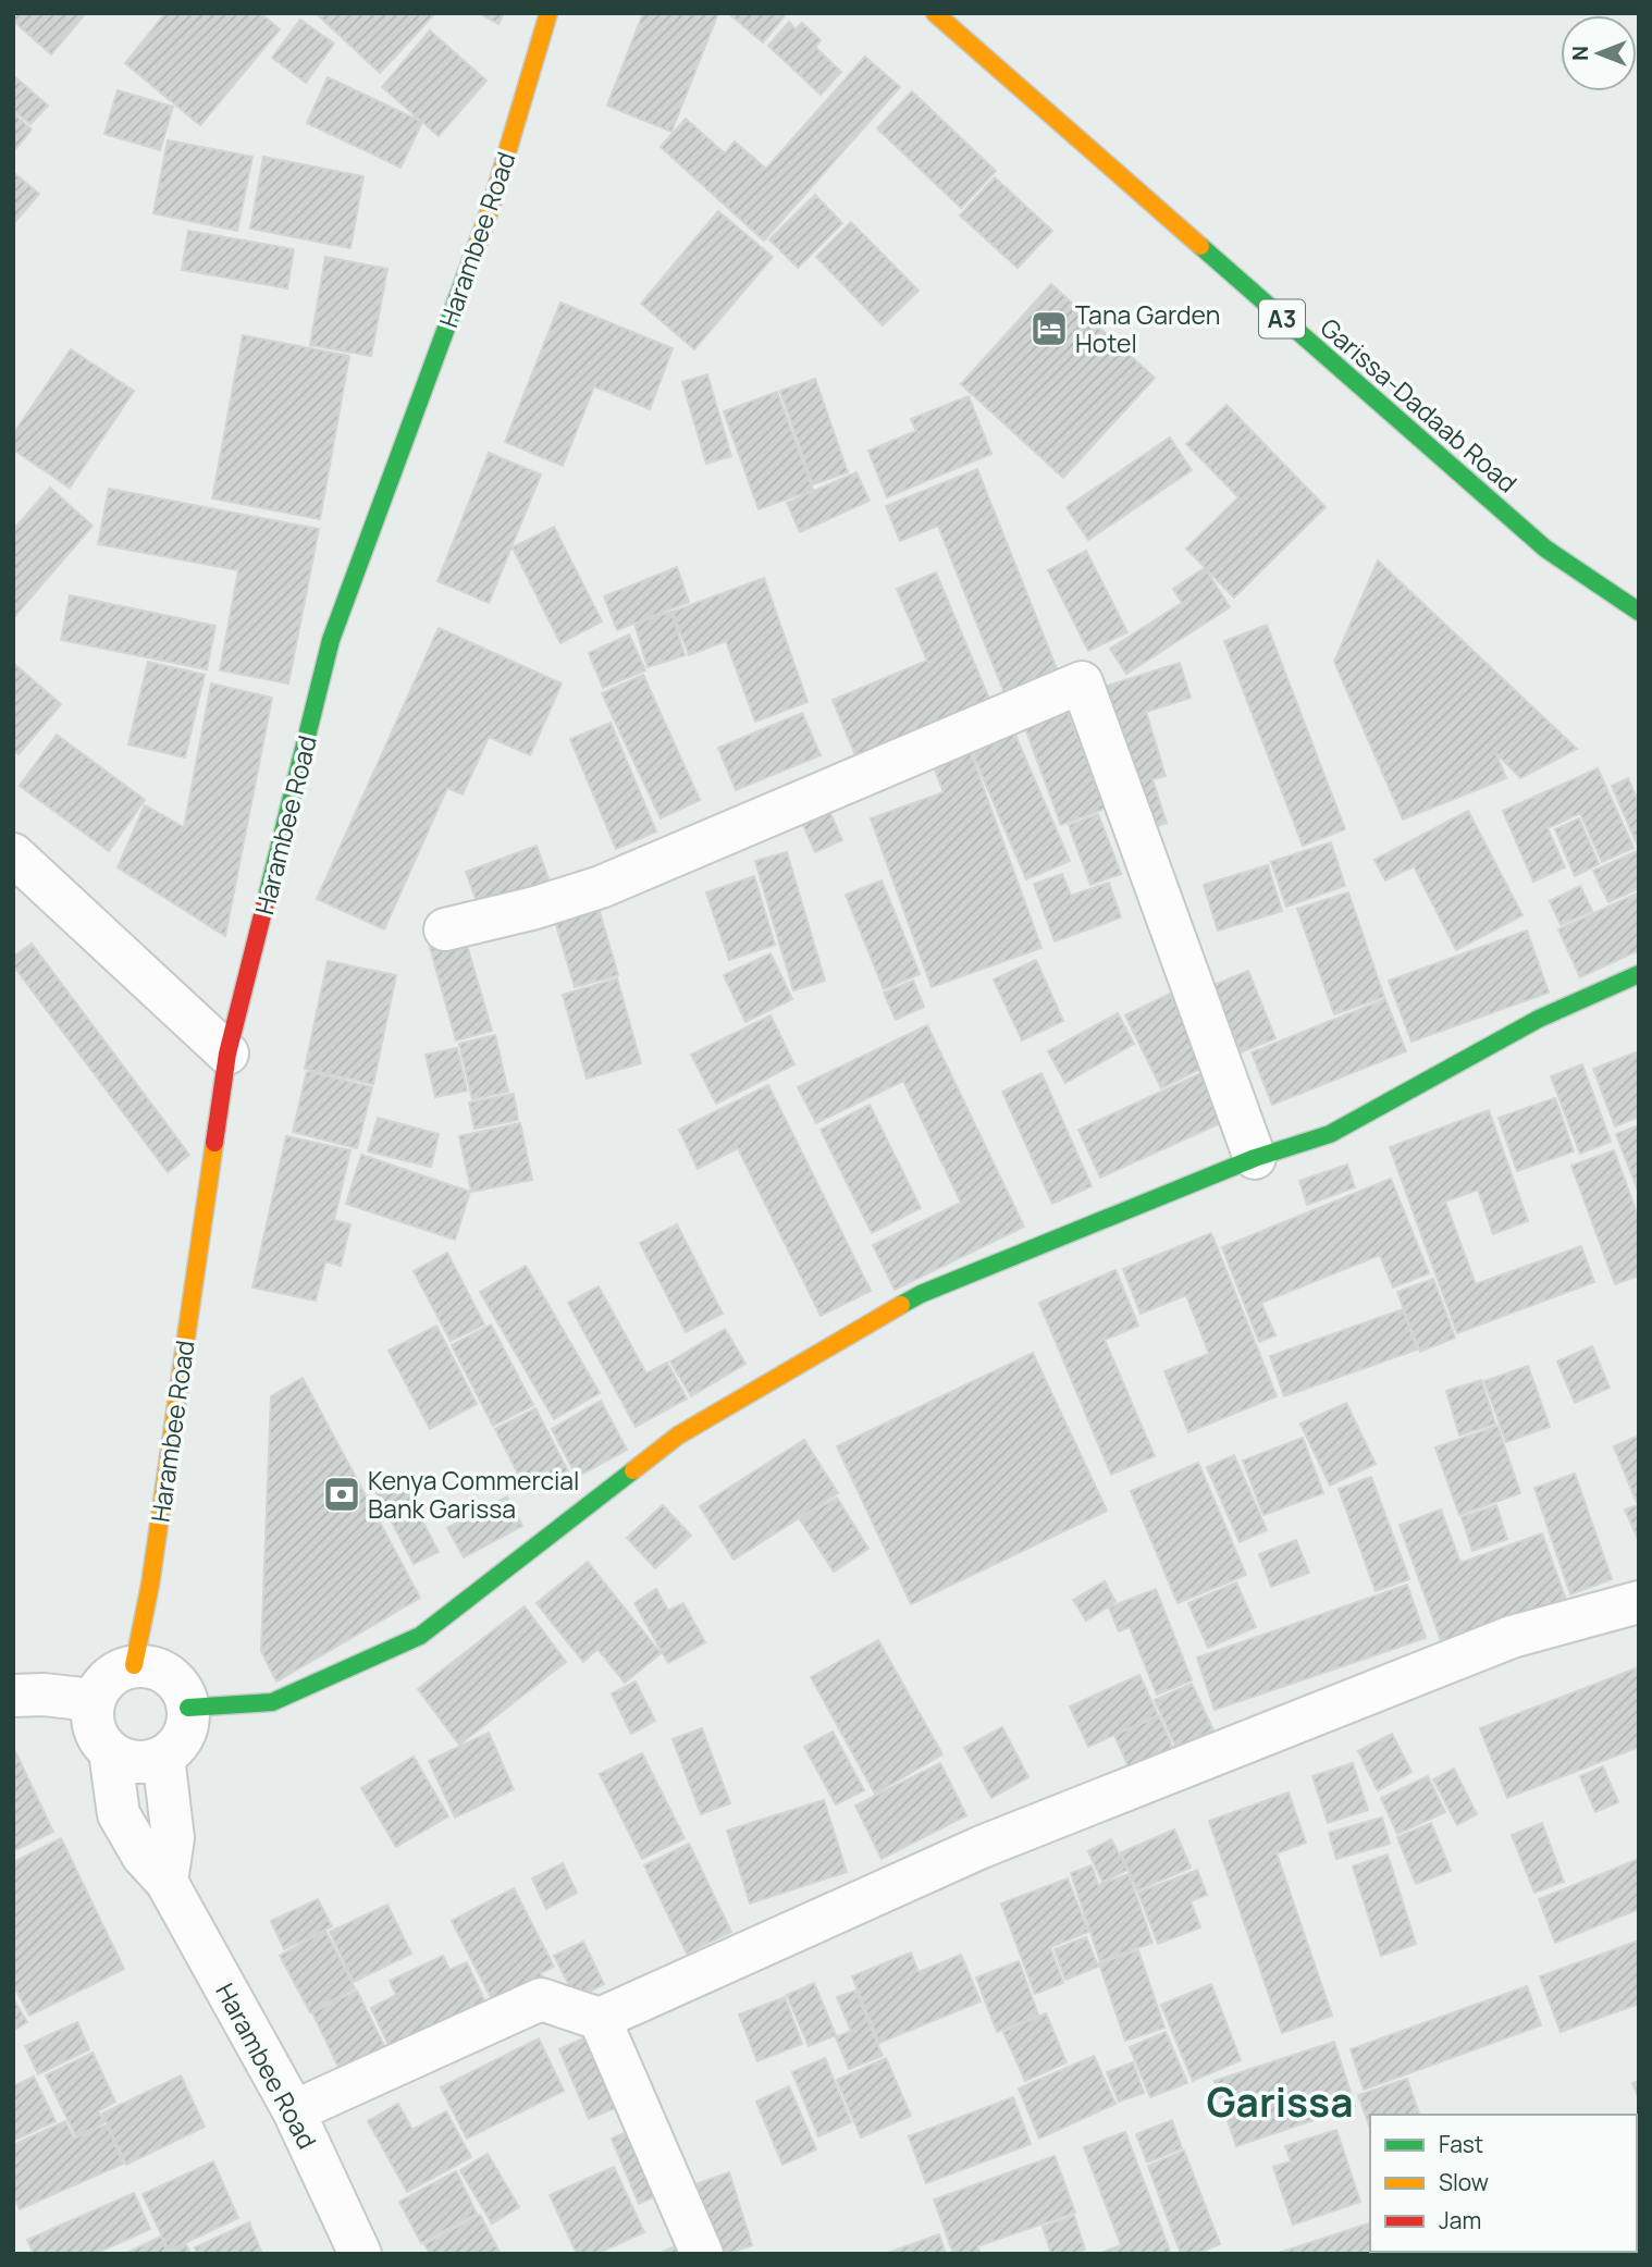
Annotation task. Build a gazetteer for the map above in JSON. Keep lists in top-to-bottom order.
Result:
{
  "streets": {
    "main road": ["Harambee Road", "A3", "Garissa-Dadaab Road"]
  },
  "districts": ["Garissa"],
  "places": {
    "hotel": ["Tana Garden Hotel"],
    "bank": ["Kenya Commercial Bank Garissa"]
  },
  "legend": ["Fast", "Slow", "Jam"],
  "north": "left"
}
